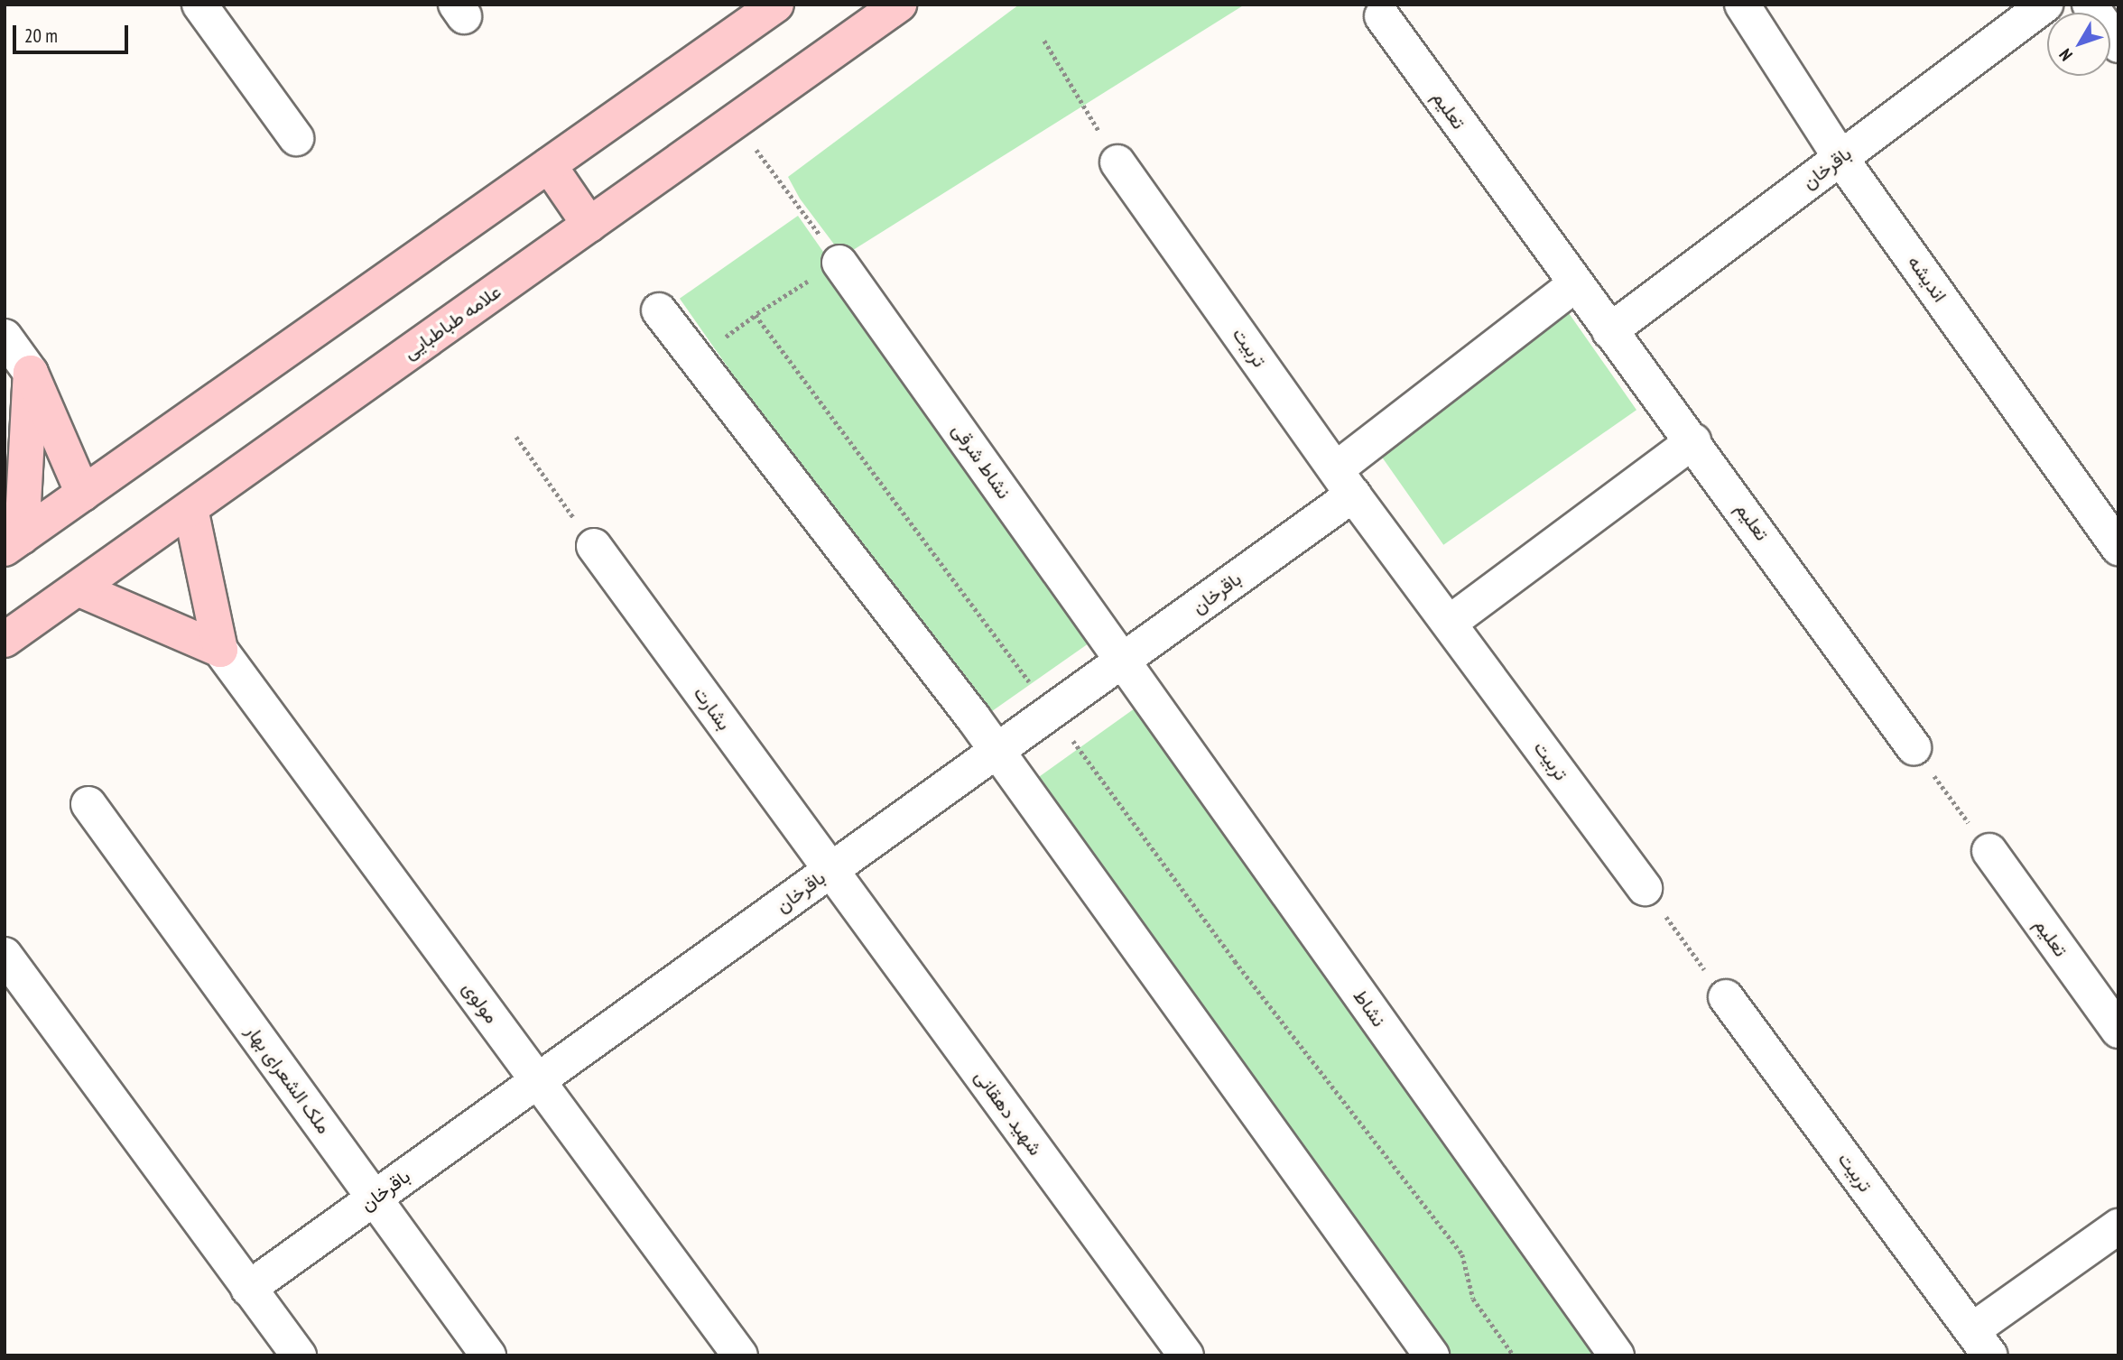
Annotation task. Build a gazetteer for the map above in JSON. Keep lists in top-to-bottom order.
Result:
{
  "streets": {
    "main road": ["علامه طباطبایی"],
    "street": [
      "تعلیم",
      "باقرخان",
      "اندیشه",
      "تربیت",
      "نشاط شرقی",
      "بشارت",
      "مولوی",
      "نشاط",
      "ملک الشعرای بهار",
      "شهید دهقانی"
    ]
  },
  "crossings": [
    ["تعلیم", "باقرخان"],
    ["باقرخان", "اندیشه"],
    ["باقرخان", "تربیت"],
    ["باقرخان", "نشاط شرقی"],
    ["باقرخان", "بشارت"],
    ["باقرخان", "مولوی"],
    ["باقرخان", "نشاط"],
    ["باقرخان", "ملک الشعرای بهار"],
    ["باقرخان", "شهید دهقانی"],
    ["نشاط شرقی", "نشاط"],
    ["بشارت", "شهید دهقانی"]
  ],
  "scale_bar": "20 m",
  "north": "bottom left"
}
